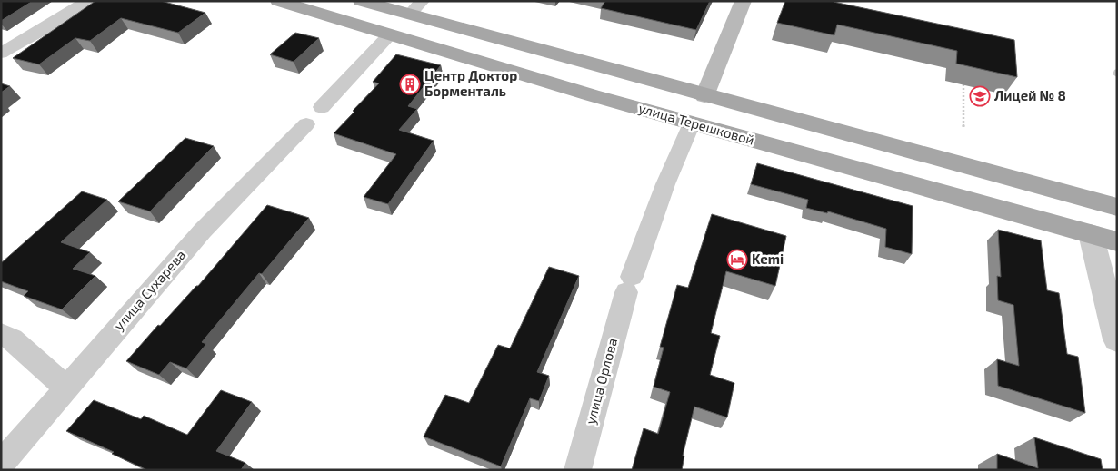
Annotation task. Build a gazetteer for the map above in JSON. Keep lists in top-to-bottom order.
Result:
{
  "streets": {
    "main road": ["улица Терешковой"],
    "street": ["улица Сухарева", "улица Орлова"]
  },
  "crossings": [
    ["улица Терешковой", "улица Орлова"]
  ],
  "places": {
    "building": ["Центр Доктор Борменталь"],
    "school or university": ["Лицей № 8"],
    "hotel": ["Kemi"]
  }
}
